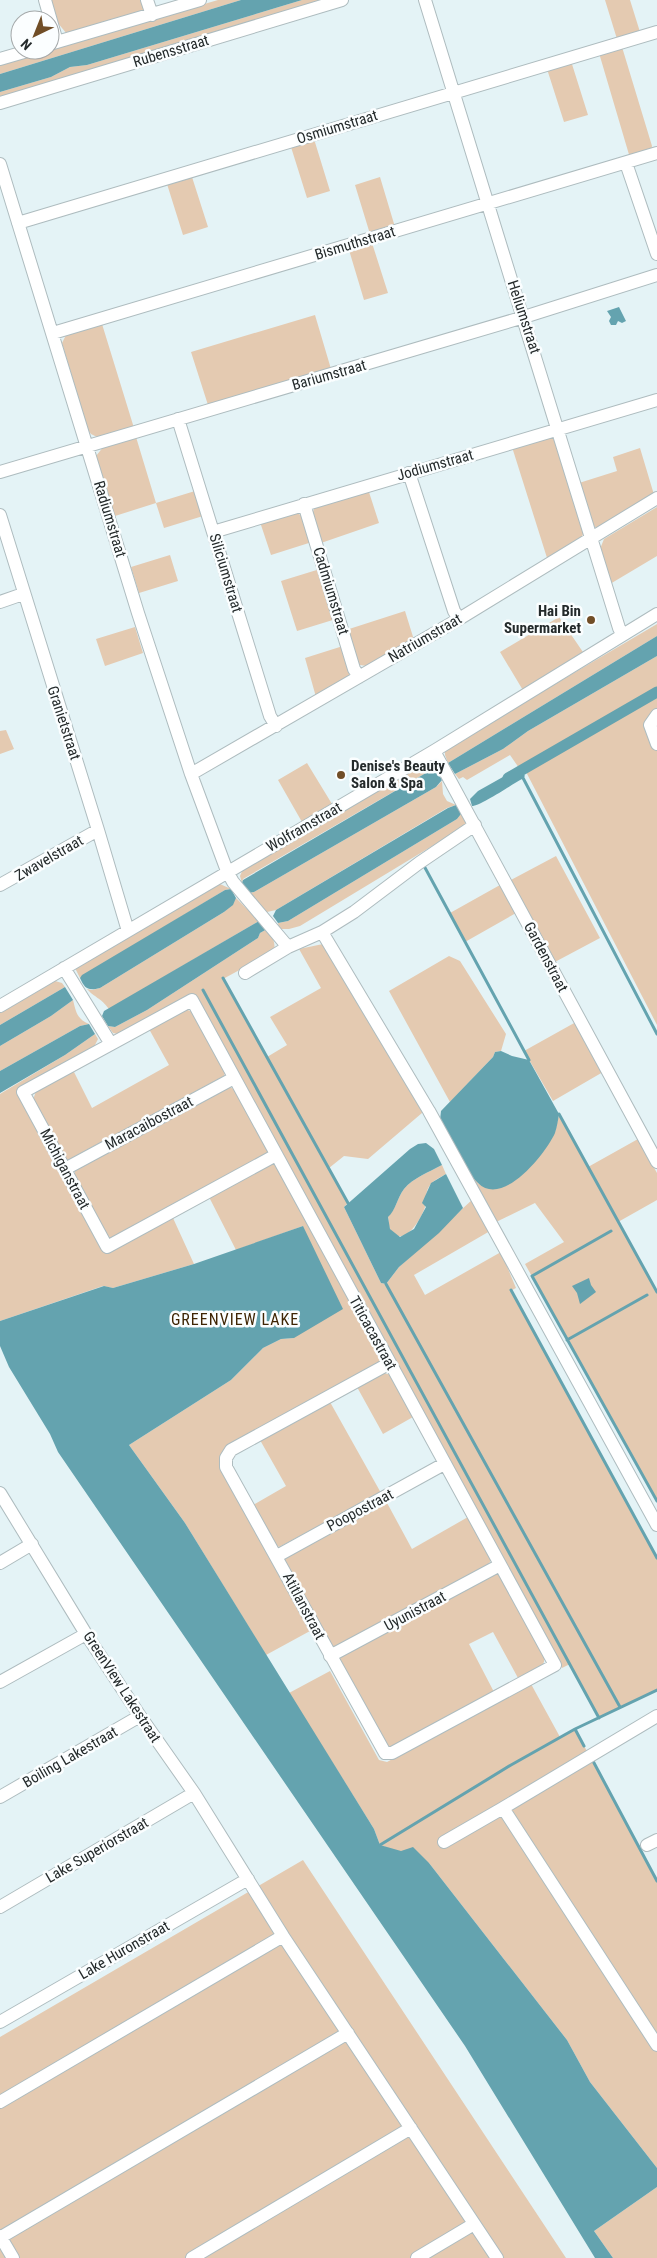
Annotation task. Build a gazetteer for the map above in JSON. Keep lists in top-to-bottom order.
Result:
{
  "streets": {
    "street": [
      "Rubensstraat",
      "Osmiumstraat",
      "Bismuthstraat",
      "Heliumstraat",
      "Bariumstraat",
      "Jodiumstraat",
      "Radiumstraat",
      "Siliciumstraat",
      "Cadmiumstraat",
      "Natriumstraat",
      "Granietstraat",
      "Wolframstraat",
      "Zwavelstraat",
      "Gardenstraat",
      "Maracaibostraat",
      "Michiganstraat",
      "Titicacastraat",
      "Poopostraat",
      "Atitlanstraat",
      "Uyunistraat",
      "GreenView Lakestraat",
      "Boiling Lakestraat",
      "Lake Superiorstraat",
      "Lake Huronstraat"
    ]
  },
  "crossings": [
    ["Osmiumstraat", "Heliumstraat"],
    ["Osmiumstraat", "Radiumstraat"],
    ["Bismuthstraat", "Heliumstraat"],
    ["Bismuthstraat", "Radiumstraat"],
    ["Heliumstraat", "Bariumstraat"],
    ["Heliumstraat", "Jodiumstraat"],
    ["Heliumstraat", "Natriumstraat"],
    ["Heliumstraat", "Wolframstraat"],
    ["Bariumstraat", "Radiumstraat"],
    ["Bariumstraat", "Siliciumstraat"],
    ["Jodiumstraat", "Siliciumstraat"],
    ["Jodiumstraat", "Cadmiumstraat"],
    ["Radiumstraat", "Natriumstraat"],
    ["Radiumstraat", "Wolframstraat"],
    ["Siliciumstraat", "Natriumstraat"],
    ["Cadmiumstraat", "Natriumstraat"],
    ["Granietstraat", "Wolframstraat"],
    ["Granietstraat", "Zwavelstraat"],
    ["Wolframstraat", "Gardenstraat"],
    ["Maracaibostraat", "Michiganstraat"],
    ["Maracaibostraat", "Titicacastraat"],
    ["Michiganstraat", "Titicacastraat"],
    ["Titicacastraat", "Poopostraat"],
    ["Titicacastraat", "Atitlanstraat"],
    ["Titicacastraat", "Uyunistraat"],
    ["Poopostraat", "Atitlanstraat"],
    ["Atitlanstraat", "Uyunistraat"],
    ["GreenView Lakestraat", "Boiling Lakestraat"],
    ["GreenView Lakestraat", "Lake Superiorstraat"],
    ["GreenView Lakestraat", "Lake Huronstraat"]
  ],
  "districts": ["GREENVIEW LAKE"],
  "places": ["Hai Bin Supermarket", "Denise's Beauty Salon & Spa"],
  "north": "bottom left"
}
